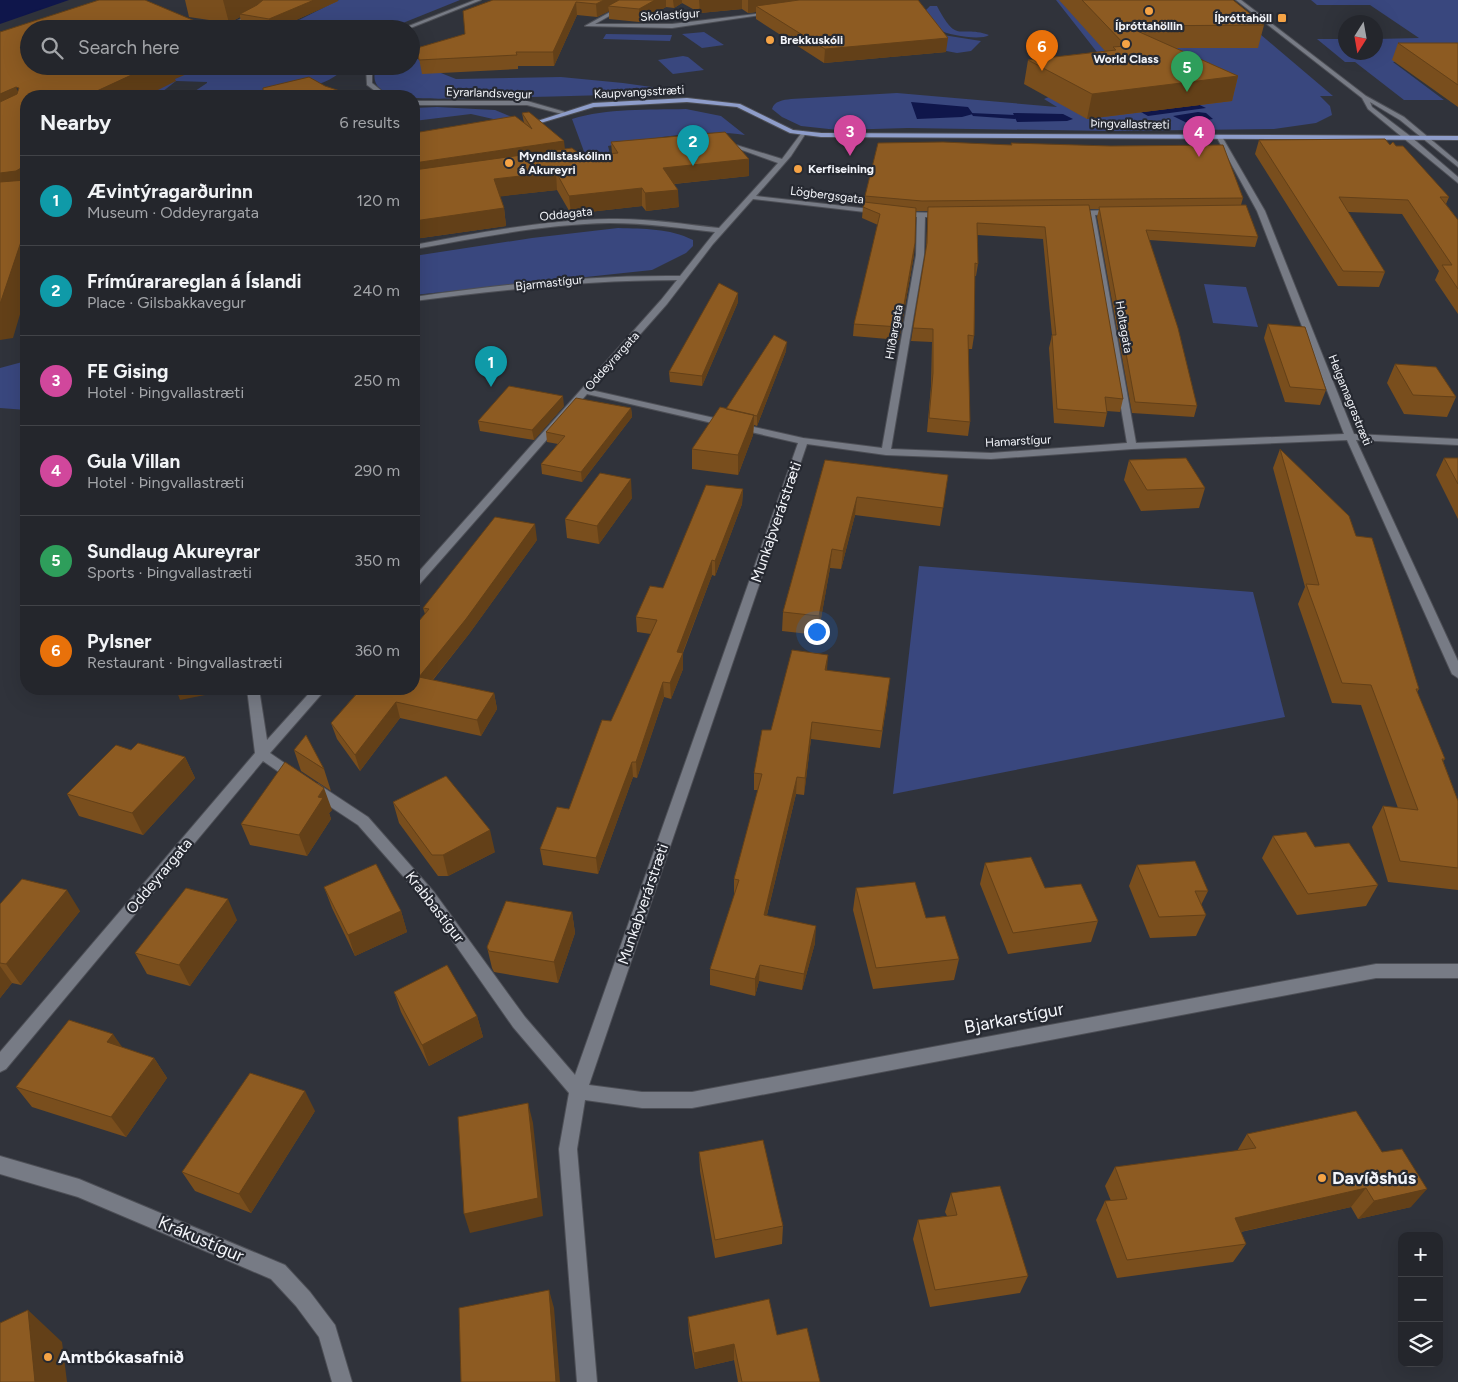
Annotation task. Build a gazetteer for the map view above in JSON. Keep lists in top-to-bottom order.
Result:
{
  "streets": {
    "main road": ["Kaupvangsstræti", "Þingvallastræti"],
    "street": [
      "Skólastígur",
      "Eyrarlandsvegur",
      "Lögbergsgata",
      "Oddagata",
      "Bjarmastígur",
      "Holtagata",
      "Hlíðargata",
      "Oddeyrargata",
      "Helgamagrastræti",
      "Hamarstígur",
      "Munkaþverárstræti",
      "Krabbastígur",
      "Bjarkarstígur",
      "Krákustígur"
    ]
  },
  "crossings": [
    ["Kaupvangsstræti", "Eyrarlandsvegur"],
    ["Kaupvangsstræti", "Þingvallastræti"],
    ["Kaupvangsstræti", "Oddeyrargata"],
    ["Þingvallastræti", "Oddeyrargata"],
    ["Þingvallastræti", "Helgamagrastræti"],
    ["Lögbergsgata", "Hlíðargata"],
    ["Lögbergsgata", "Oddeyrargata"],
    ["Oddagata", "Oddeyrargata"],
    ["Bjarmastígur", "Oddeyrargata"],
    ["Holtagata", "Hamarstígur"],
    ["Hlíðargata", "Hamarstígur"],
    ["Oddeyrargata", "Hamarstígur"],
    ["Oddeyrargata", "Krabbastígur"],
    ["Helgamagrastræti", "Hamarstígur"],
    ["Hamarstígur", "Munkaþverárstræti"],
    ["Munkaþverárstræti", "Krabbastígur"],
    ["Munkaþverárstræti", "Bjarkarstígur"],
    ["Krabbastígur", "Bjarkarstígur"]
  ],
  "places": {
    "other": [
      "Íþróttahöllin",
      "Brekkuskóli",
      "World Class",
      "Myndlistaskólinn á Akureyri",
      "Kerfiseining",
      "Davíðshús",
      "Amtbókasafnið"
    ],
    "transit": ["Íþróttahöll"]
  },
  "north": "bottom",
  "page": {
    "search": "Search here",
    "pins": [
      "6",
      "5",
      "3",
      "4",
      "2",
      "1"
    ],
    "heading": ["Nearby", "6 results"],
    "list": [
      {
        "mark": "1",
        "name": "Ævintýragarðurinn",
        "note": "Museum · Oddeyrargata",
        "value": "120 m"
      },
      {
        "mark": "2",
        "name": "Frímúrarareglan á Íslandi",
        "note": "Place · Gilsbakkavegur",
        "value": "240 m"
      },
      {
        "mark": "3",
        "name": "FE Gising",
        "note": "Hotel · Þingvallastræti",
        "value": "250 m"
      },
      {
        "mark": "4",
        "name": "Gula Villan",
        "note": "Hotel · Þingvallastræti",
        "value": "290 m"
      },
      {
        "mark": "5",
        "name": "Sundlaug Akureyrar",
        "note": "Sports · Þingvallastræti",
        "value": "350 m"
      },
      {
        "mark": "6",
        "name": "Pylsner",
        "note": "Restaurant · Þingvallastræti",
        "value": "360 m"
      }
    ],
    "map_buttons": ["+", "−"]
  }
}
